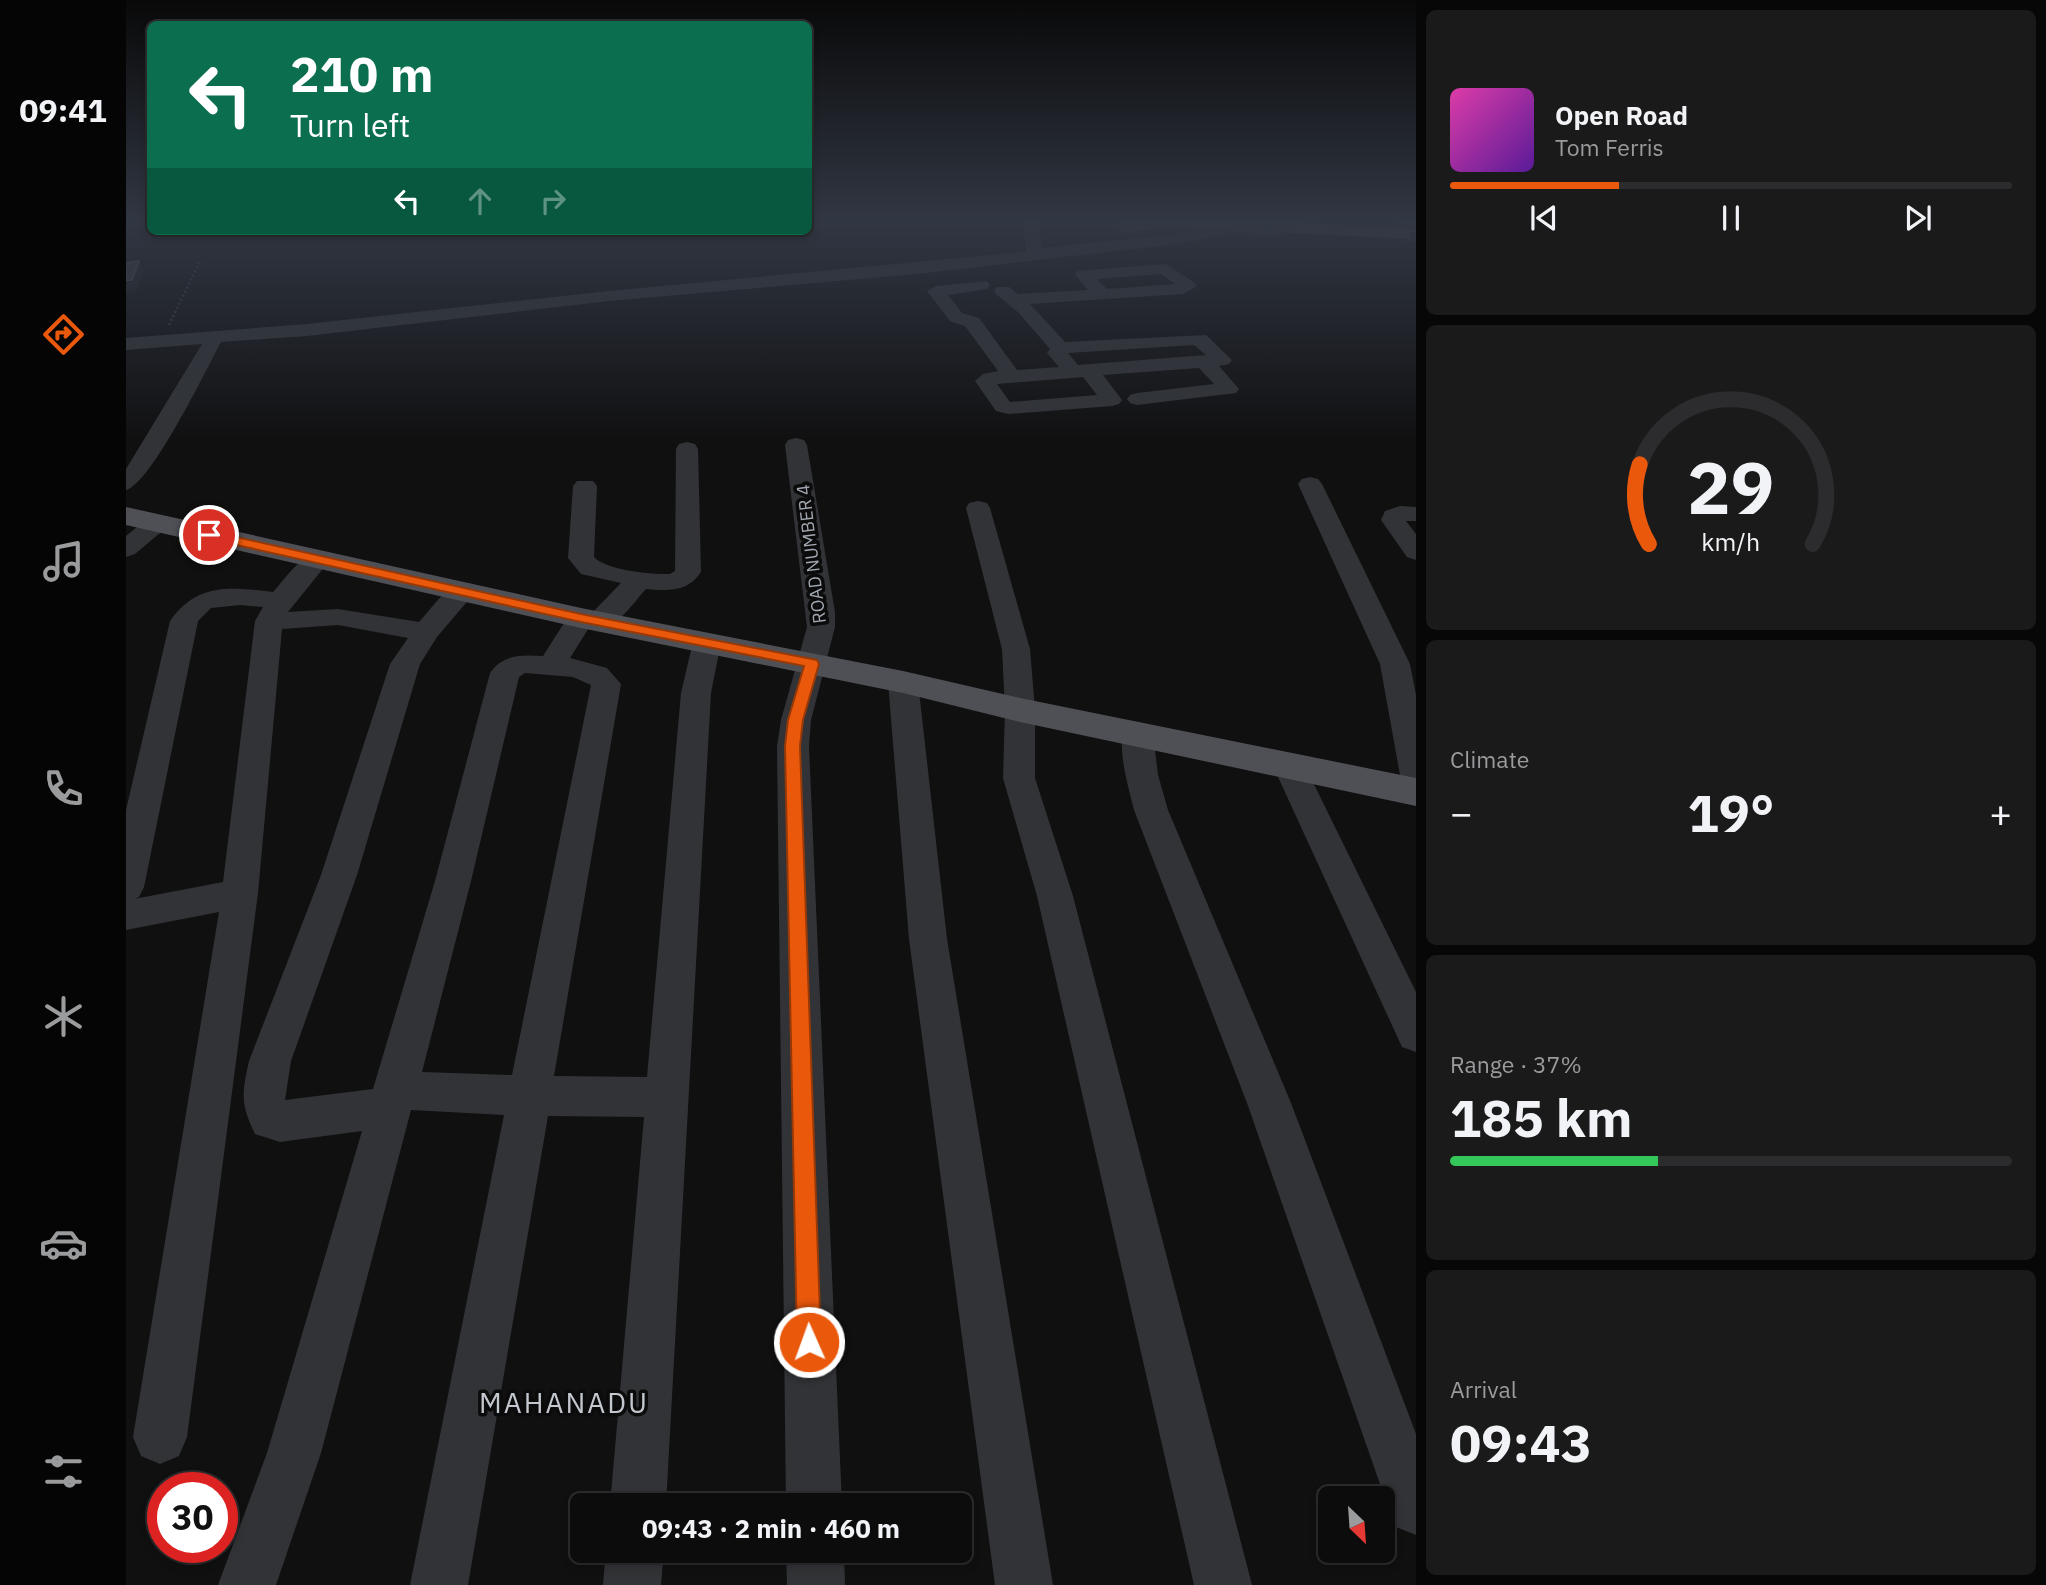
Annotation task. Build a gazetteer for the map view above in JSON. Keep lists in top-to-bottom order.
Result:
{
  "streets": {
    "street": ["ROAD NUMBER 4"]
  },
  "districts": ["MAHANADU"],
  "north": "bottom right",
  "page": {
    "tabs": "09:41",
    "turn": ["210 m", "Turn left"],
    "song": ["Open Road", "Tom Ferris"],
    "tile": [
      "Climate",
      ["Range · 37%", "185 km"],
      ["Arrival", "09:43"]
    ],
    "heat": ["−", "19°", "+"],
    "limit": "30",
    "trip": "09:43 · 2 min · 460 m",
    "gauge": ["29", "km/h"]
  }
}
